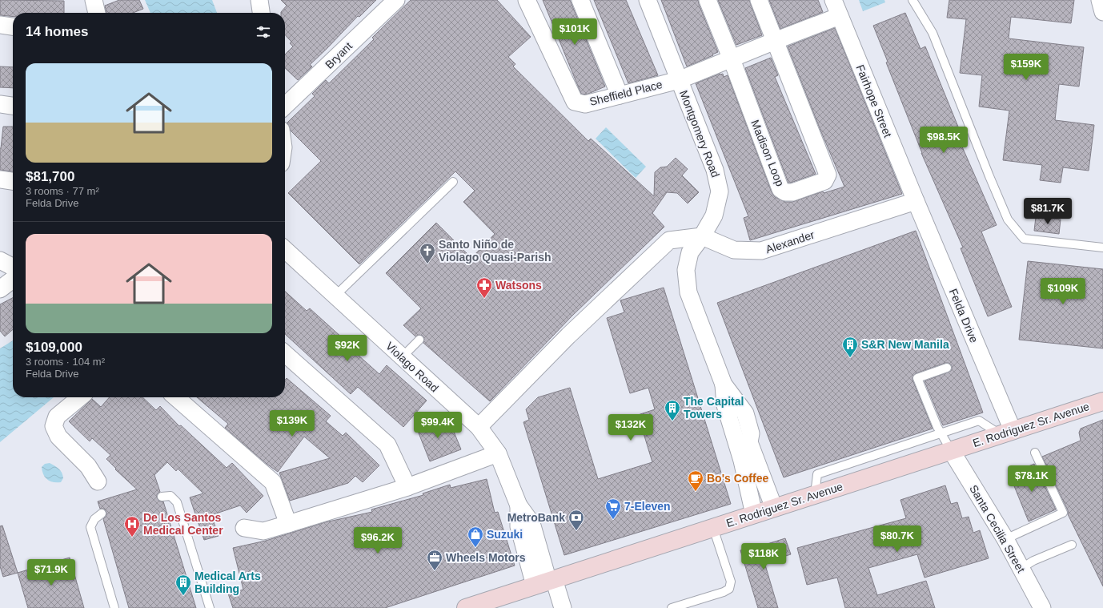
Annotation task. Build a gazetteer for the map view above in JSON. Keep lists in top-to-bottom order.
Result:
{
  "streets": {
    "main road": ["E. Rodriguez Sr. Avenue"],
    "street": [
      "Bryant",
      "Sheffield Place",
      "Fairhope Street",
      "Montgomery Road",
      "Madison Loop",
      "Alexander",
      "Felda Drive",
      "Violago Road",
      "Santa Cecilia Street"
    ]
  },
  "crossings": [
    ["Sheffield Place", "Montgomery Road"],
    ["Fairhope Street", "Montgomery Road"],
    ["Fairhope Street", "Alexander"],
    ["Fairhope Street", "Felda Drive"],
    ["Montgomery Road", "Madison Loop"],
    ["Montgomery Road", "Alexander"],
    ["Montgomery Road", "E. Rodriguez Sr. Avenue"],
    ["Alexander", "Felda Drive"],
    ["Alexander", "Violago Road"],
    ["Felda Drive", "E. Rodriguez Sr. Avenue"],
    ["Violago Road", "E. Rodriguez Sr. Avenue"],
    ["E. Rodriguez Sr. Avenue", "Santa Cecilia Street"]
  ],
  "places": {
    "church": ["Santo Niño de Violago Quasi-Parish"],
    "pharmacy": ["Watsons"],
    "building": ["S&R New Manila", "The Capital Towers", "Medical Arts Building"],
    "cafe": ["Bo's Coffee"],
    "supermarket": ["7-Eleven"],
    "bank": ["MetroBank"],
    "hospital": ["De Los Santos Medical Center"],
    "shop": ["Suzuki"],
    "office": ["Wheels Motors"]
  },
  "page": {
    "heading": "14 homes",
    "price": [
      "$101K",
      "$159K",
      "$98.5K",
      "$81.7K",
      "$109K",
      "$92K",
      "$139K",
      "$99.4K",
      "$132K",
      "$78.1K",
      "$80.7K",
      "$96.2K",
      "$118K",
      "$71.9K"
    ],
    "list": [
      {
        "name": "$81,700",
        "note": "3 rooms · 77 m² · Felda Drive"
      },
      {
        "name": "$109,000",
        "note": "3 rooms · 104 m² · Felda Drive"
      }
    ]
  }
}
